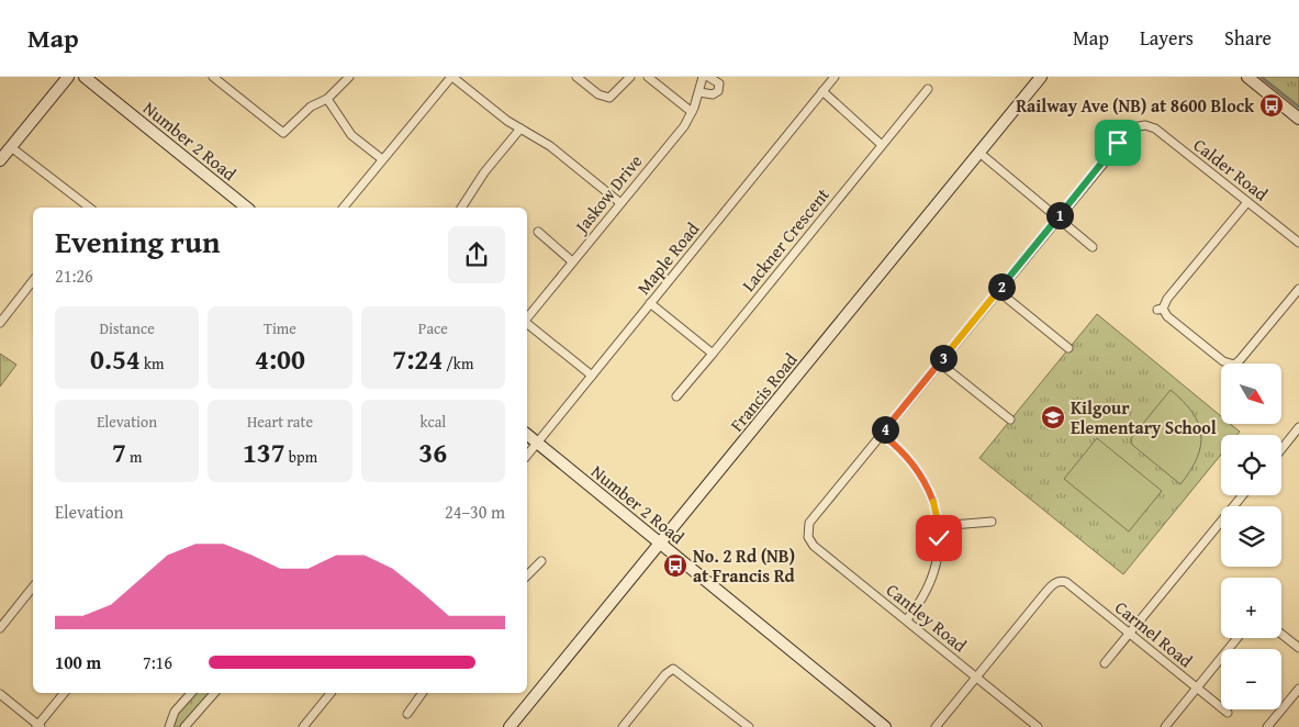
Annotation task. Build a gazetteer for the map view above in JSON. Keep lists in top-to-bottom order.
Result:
{
  "streets": {
    "street": [
      "Number 2 Road",
      "Calder Road",
      "Jaskow Drive",
      "Lackner Crescent",
      "Maple Road",
      "Francis Road",
      "Cantley Road",
      "Carmel Road"
    ]
  },
  "crossings": [
    ["Number 2 Road", "Maple Road"],
    ["Number 2 Road", "Francis Road"],
    ["Cantley Road", "Carmel Road"]
  ],
  "places": {
    "bus stop": ["Railway Ave (NB) at 8600 Block", "No. 2 Rd (NB) at Francis Rd"],
    "school or university": ["Kilgour Elementary School"]
  },
  "north": "bottom right",
  "page": {
    "header": "Map",
    "nav": ["Map", "Layers", "Share"],
    "pins": [
      "1",
      "2",
      "3",
      "4"
    ],
    "heading": ["Evening run", "21:26"],
    "stats": [
      ["Distance", "0.54 km"],
      ["Time", "4:00"],
      ["Pace", "7:24 /km"],
      ["Elevation", "7 m"],
      ["Heart rate", "137 bpm"],
      ["kcal", "36"]
    ],
    "map_buttons": ["+", "−"],
    "chart": ["Elevation", "24–30 m"],
    "list": [
      {
        "name": "100 m",
        "note": "7:16"
      }
    ]
  }
}
